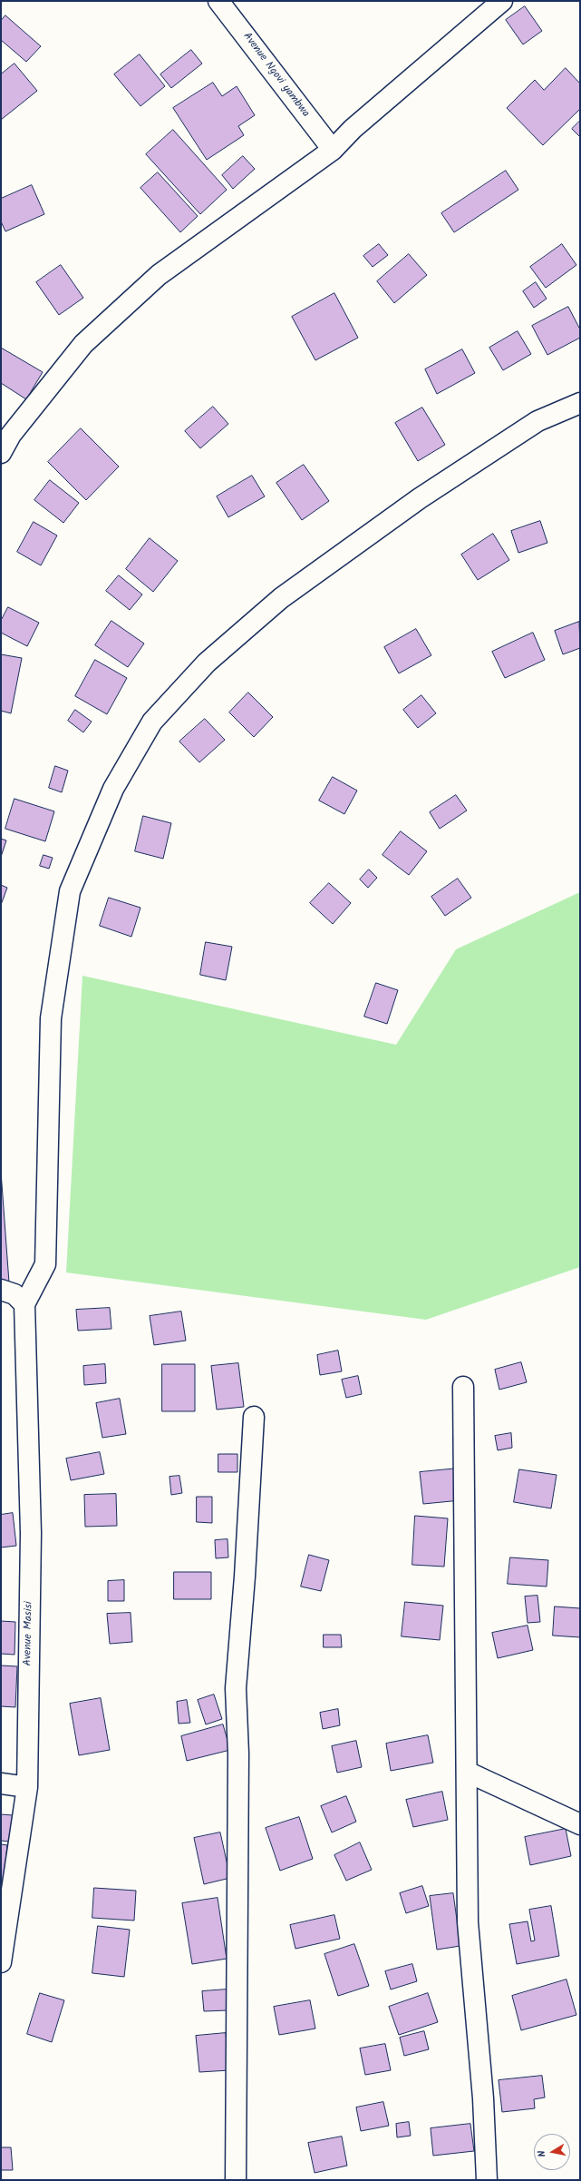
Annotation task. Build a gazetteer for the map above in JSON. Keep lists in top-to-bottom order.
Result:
{
  "streets": {
    "street": ["Avenue Ngovi yambwa", "Avenue Masisi"]
  },
  "north": "left"
}
